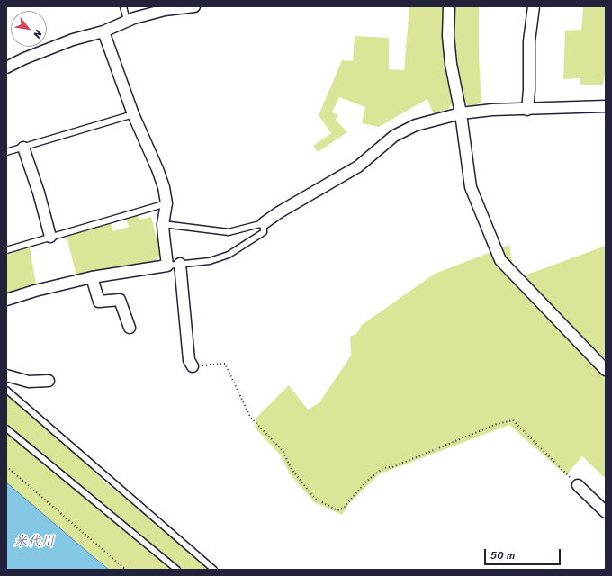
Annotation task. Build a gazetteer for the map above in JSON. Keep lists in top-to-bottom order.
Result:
{
  "water": ["米代川"],
  "scale_bar": "50 m",
  "north": "bottom right"
}
